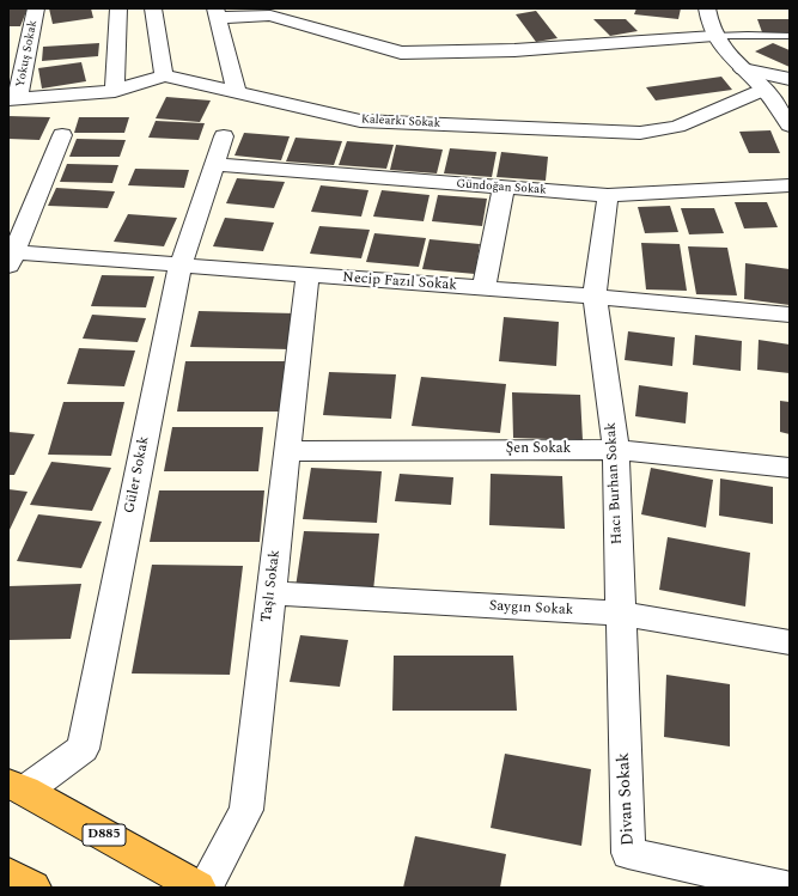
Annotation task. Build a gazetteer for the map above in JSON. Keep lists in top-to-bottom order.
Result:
{
  "streets": {
    "highway": ["D885"],
    "street": [
      "Yokuş Sokak",
      "Kalearkı Sokak",
      "Gündoğan Sokak",
      "Necip Fazıl Sokak",
      "Şen Sokak",
      "Güler Sokak",
      "Hacı Burhan Sokak",
      "Taşlı Sokak",
      "Saygın Sokak",
      "Divan Sokak"
    ]
  },
  "crossings": [
    ["Gündoğan Sokak", "Güler Sokak"],
    ["Gündoğan Sokak", "Hacı Burhan Sokak"],
    ["Necip Fazıl Sokak", "Güler Sokak"],
    ["Necip Fazıl Sokak", "Hacı Burhan Sokak"],
    ["Necip Fazıl Sokak", "Taşlı Sokak"],
    ["Şen Sokak", "Hacı Burhan Sokak"],
    ["Şen Sokak", "Taşlı Sokak"],
    ["Güler Sokak", "D885"],
    ["Hacı Burhan Sokak", "Saygın Sokak"],
    ["Hacı Burhan Sokak", "Divan Sokak"],
    ["Taşlı Sokak", "Saygın Sokak"],
    ["Saygın Sokak", "Divan Sokak"]
  ]
}
